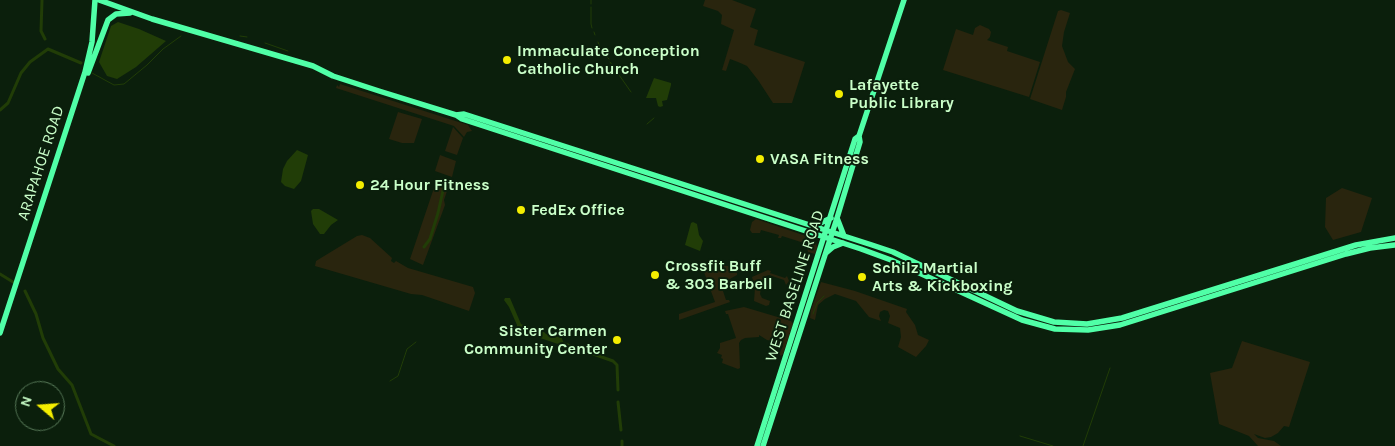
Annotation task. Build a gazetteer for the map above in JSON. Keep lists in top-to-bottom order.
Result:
{
  "streets": {
    "main road": ["ARAPAHOE ROAD", "WEST BASELINE ROAD"]
  },
  "places": [
    "Immaculate Conception Catholic Church",
    "Lafayette Public Library",
    "VASA Fitness",
    "24 Hour Fitness",
    "FedEx Office",
    "Crossfit Buff & 303 Barbell",
    "Schilz Martial Arts & Kickboxing",
    "Sister Carmen Community Center"
  ],
  "north": "left"
}
